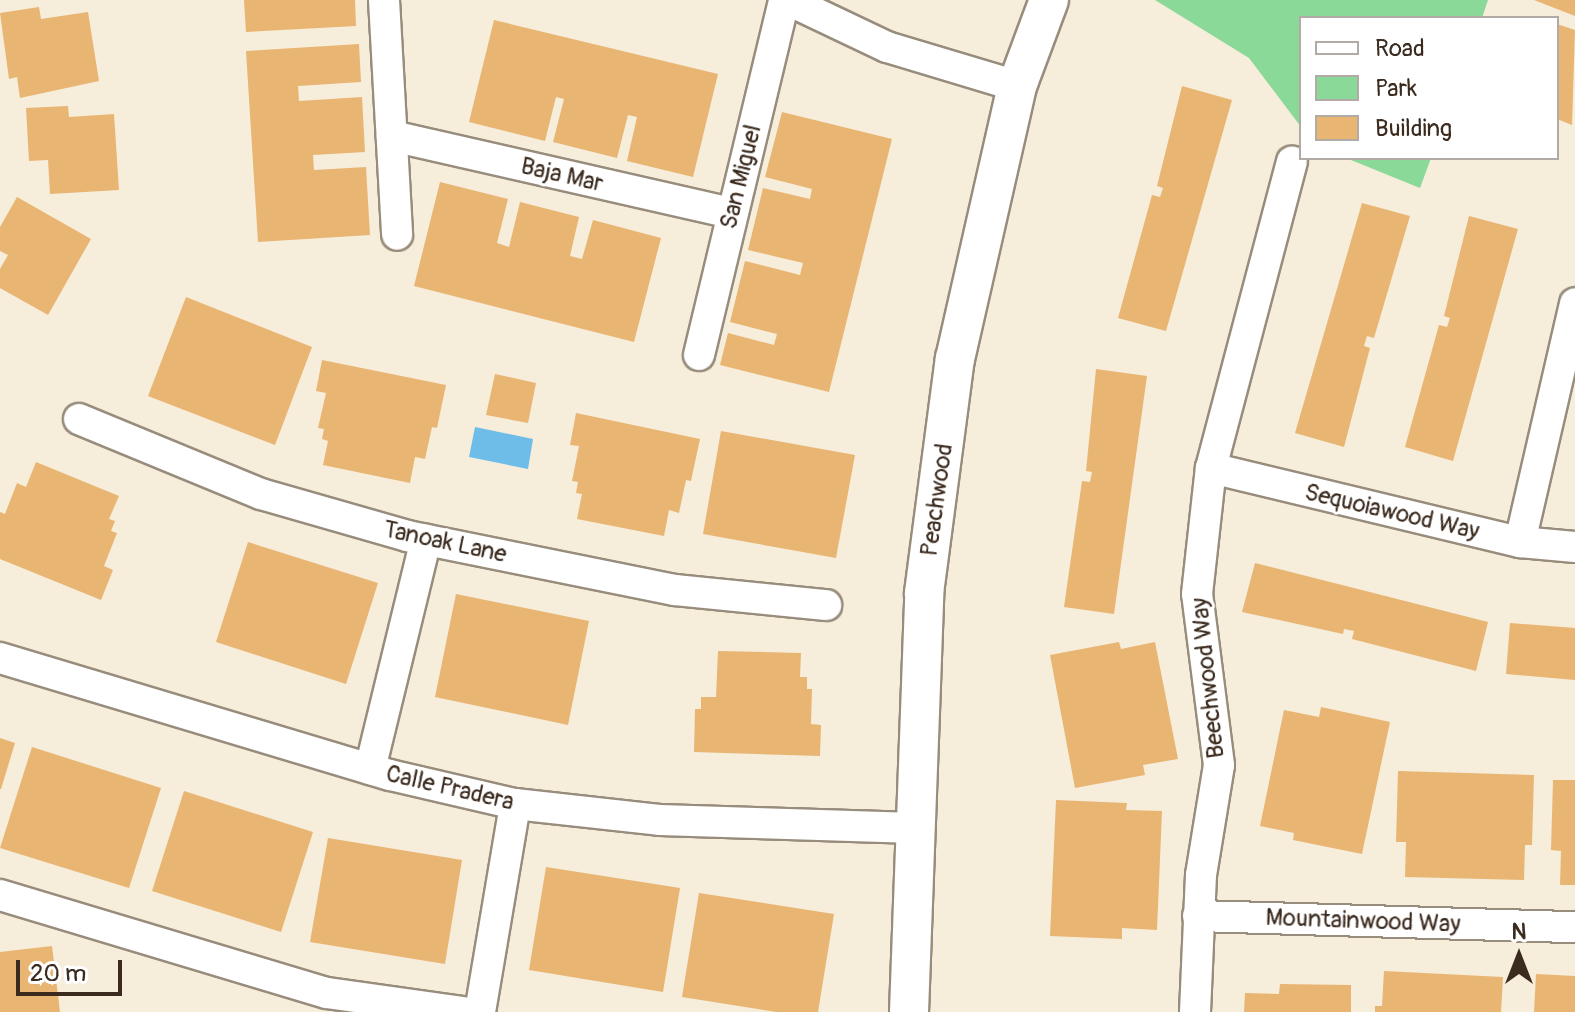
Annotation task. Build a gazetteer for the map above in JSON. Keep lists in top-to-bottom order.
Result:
{
  "streets": {
    "street": [
      "Baja Mar",
      "San Miguel",
      "Peachwood",
      "Sequoiawood Way",
      "Tanoak Lane",
      "Beechwood Way",
      "Calle Pradera",
      "Mountainwood Way"
    ]
  },
  "crossings": [
    ["Baja Mar", "San Miguel"],
    ["Peachwood", "Calle Pradera"],
    ["Sequoiawood Way", "Beechwood Way"],
    ["Beechwood Way", "Mountainwood Way"]
  ],
  "legend": ["Road", "Park", "Building"],
  "scale_bar": "20 m",
  "north": "top"
}
